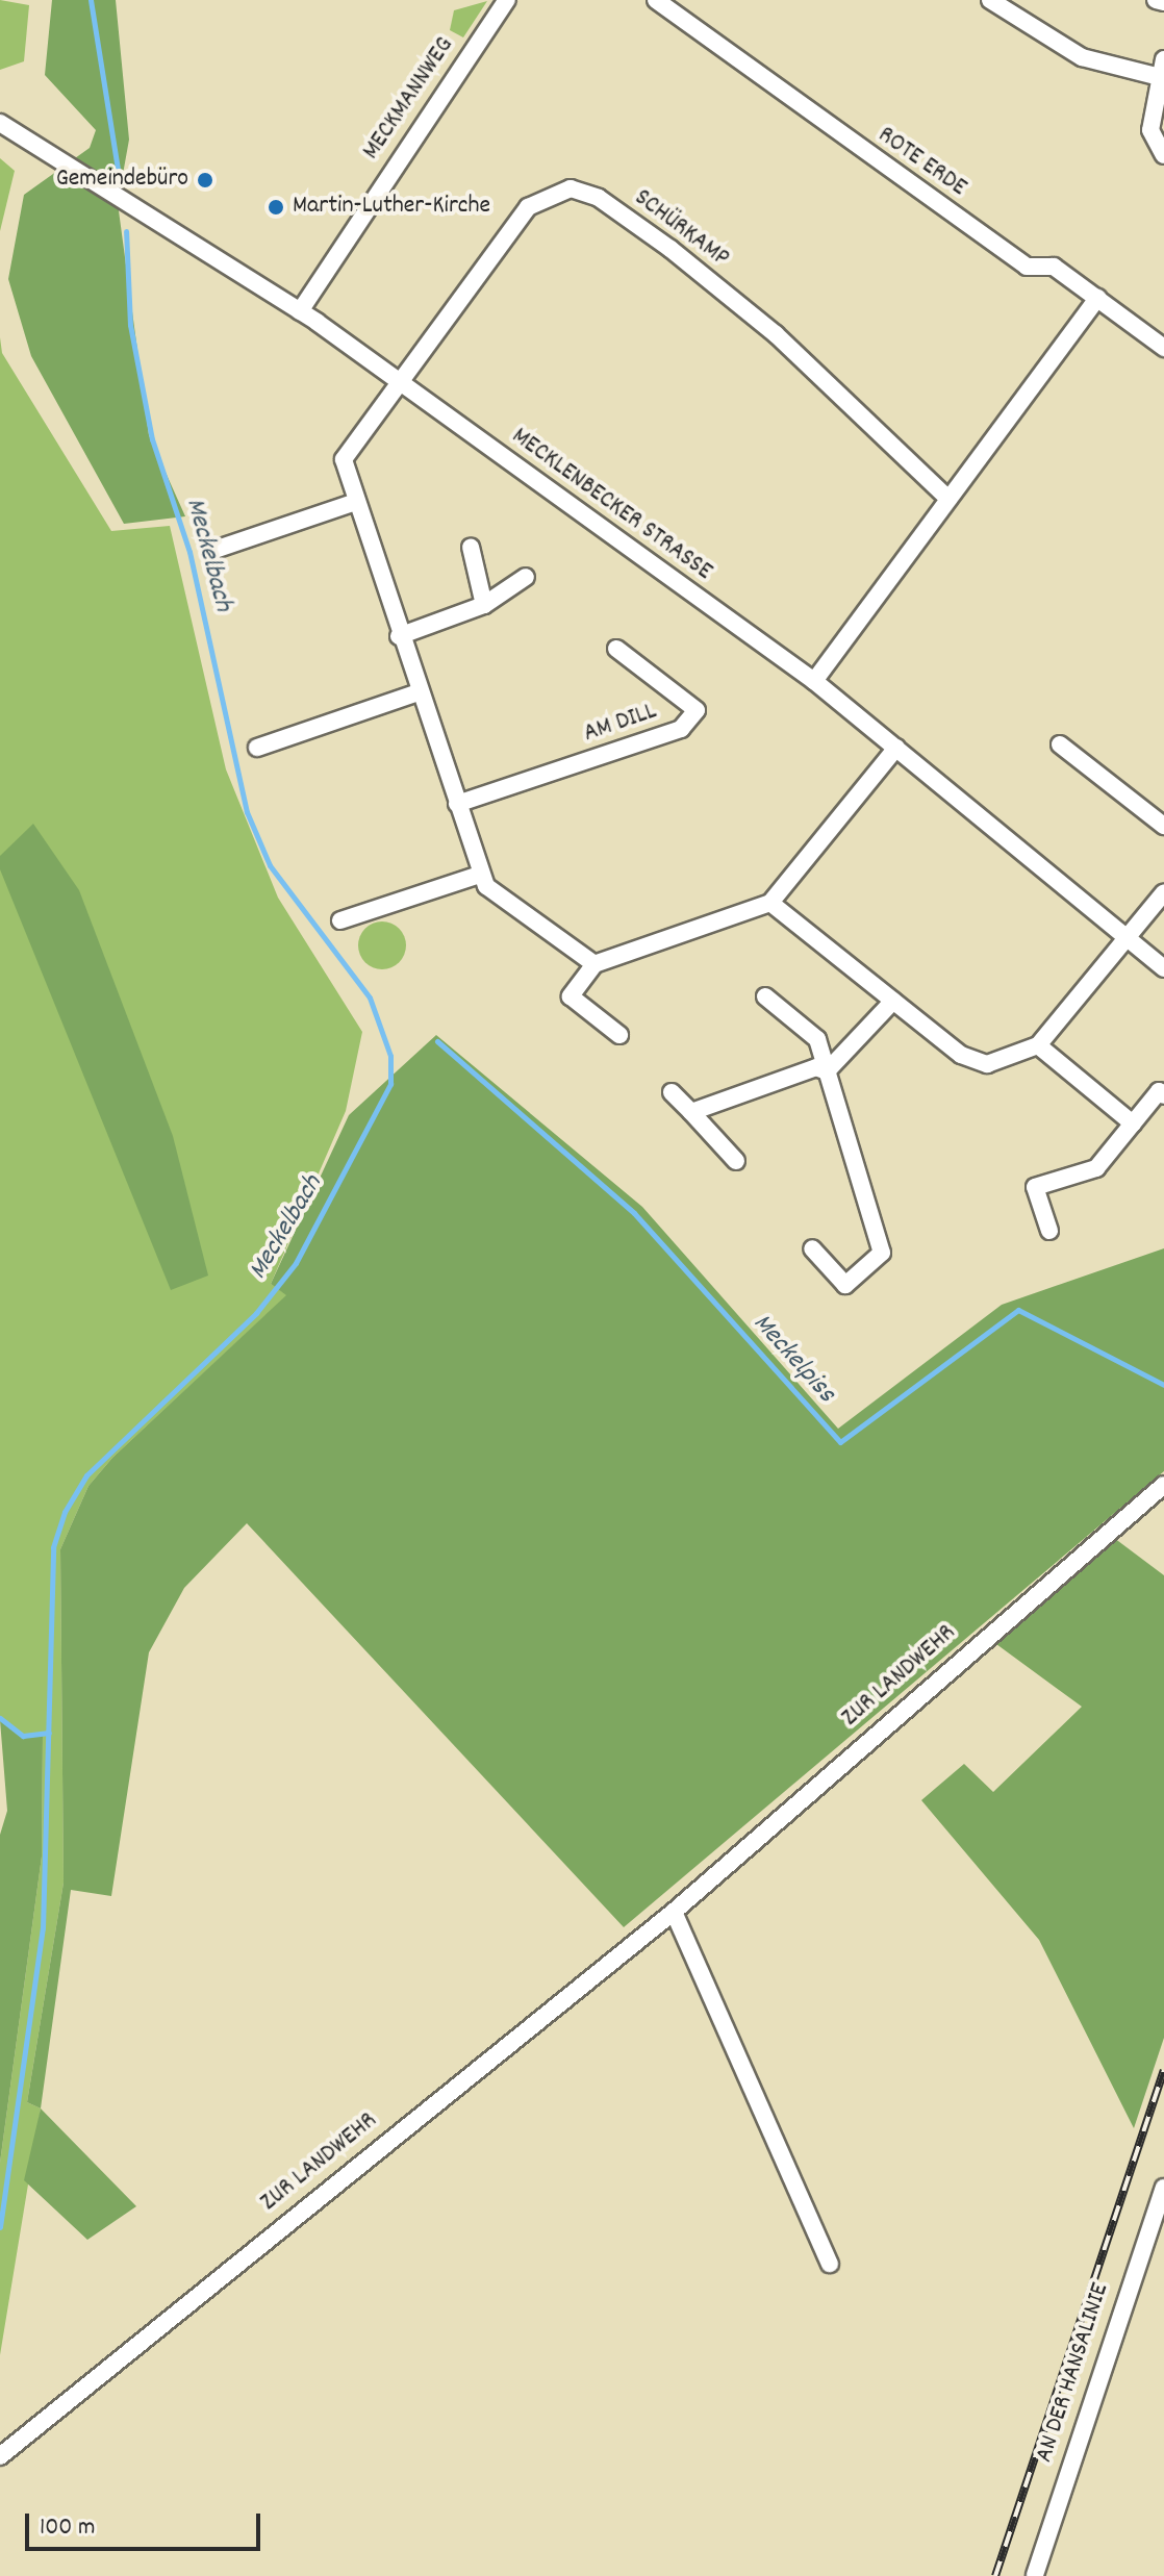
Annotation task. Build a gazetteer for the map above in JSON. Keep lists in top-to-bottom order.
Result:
{
  "streets": {
    "street": [
      "MECKMANNWEG",
      "ROTE ERDE",
      "SCHÜRKAMP",
      "MECKLENBECKER STRASSE",
      "AM DILL",
      "ZUR LANDWEHR",
      "AN DER HANSALINIE"
    ]
  },
  "crossings": [
    ["MECKMANNWEG", "MECKLENBECKER STRASSE"],
    ["SCHÜRKAMP", "MECKLENBECKER STRASSE"]
  ],
  "water": ["Meckelbach", "Meckelpiss"],
  "places": ["Gemeindebüro", "Martin-Luther-Kirche"],
  "scale_bar": "100 m"
}
